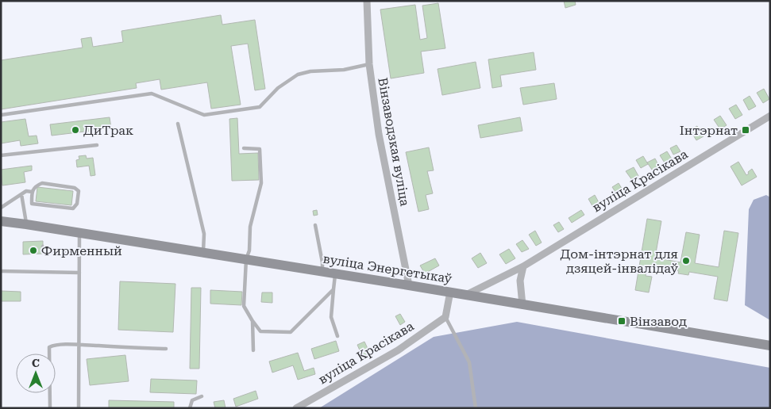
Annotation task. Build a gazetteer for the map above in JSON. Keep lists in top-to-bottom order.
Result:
{
  "streets": {
    "main road": ["вуліца Энергетыкаў"],
    "street": ["Вінзаводзкая вуліца", "вуліца Красікава"]
  },
  "crossings": [
    ["Вінзаводзкая вуліца", "вуліца Энергетыкаў"],
    ["вуліца Красікава", "вуліца Энергетыкаў"]
  ],
  "places": {
    "other": ["ДиТрак", "Фирменный", "Дом-інтэрнат для дзяцей-інвалідаў"],
    "transit": ["Інтэрнат", "Вінзавод"]
  },
  "north": "top"
}
